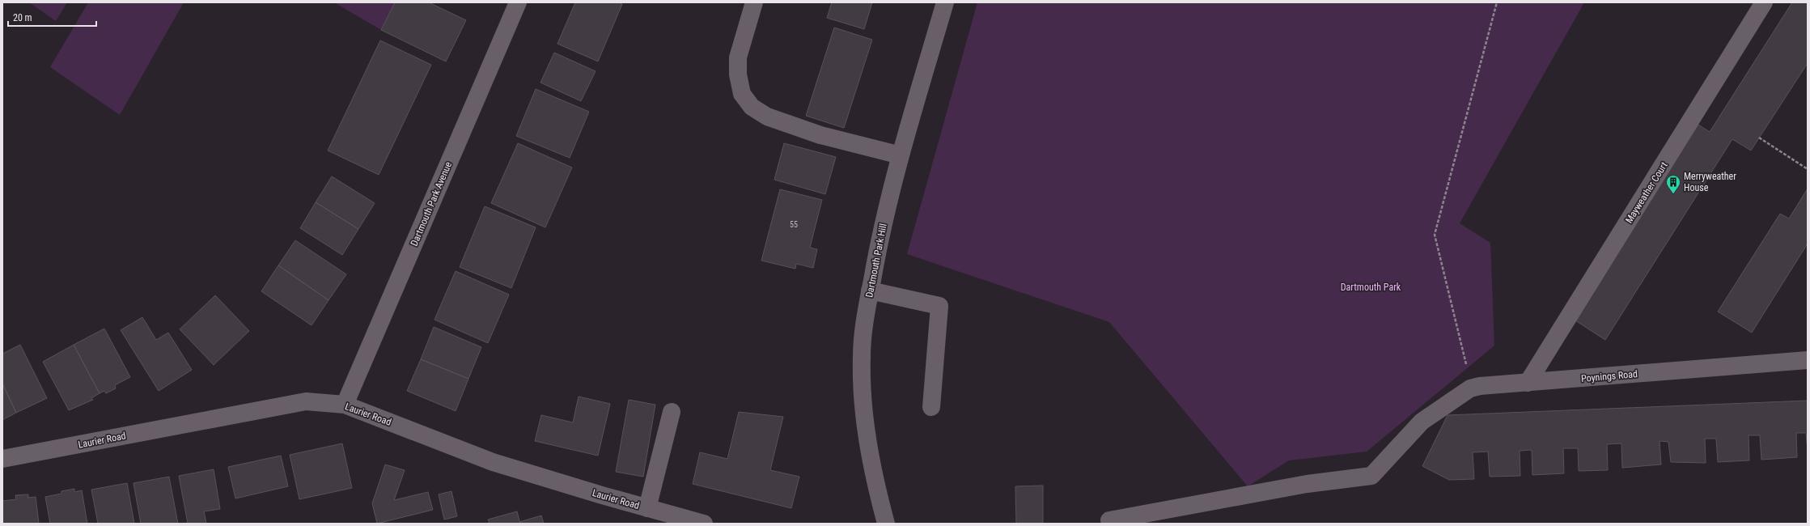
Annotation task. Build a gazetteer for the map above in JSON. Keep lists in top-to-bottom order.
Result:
{
  "streets": {
    "street": [
      "Mayweather Court",
      "Dartmouth Park Avenue",
      "Dartmouth Park Hill",
      "Poynings Road",
      "Laurier Road"
    ]
  },
  "crossings": [
    ["Mayweather Court", "Poynings Road"],
    ["Dartmouth Park Avenue", "Laurier Road"]
  ],
  "parks": ["Dartmouth Park"],
  "places": {
    "building": ["Merryweather House"]
  },
  "house_numbers": ["55"],
  "scale_bar": "20 m"
}
